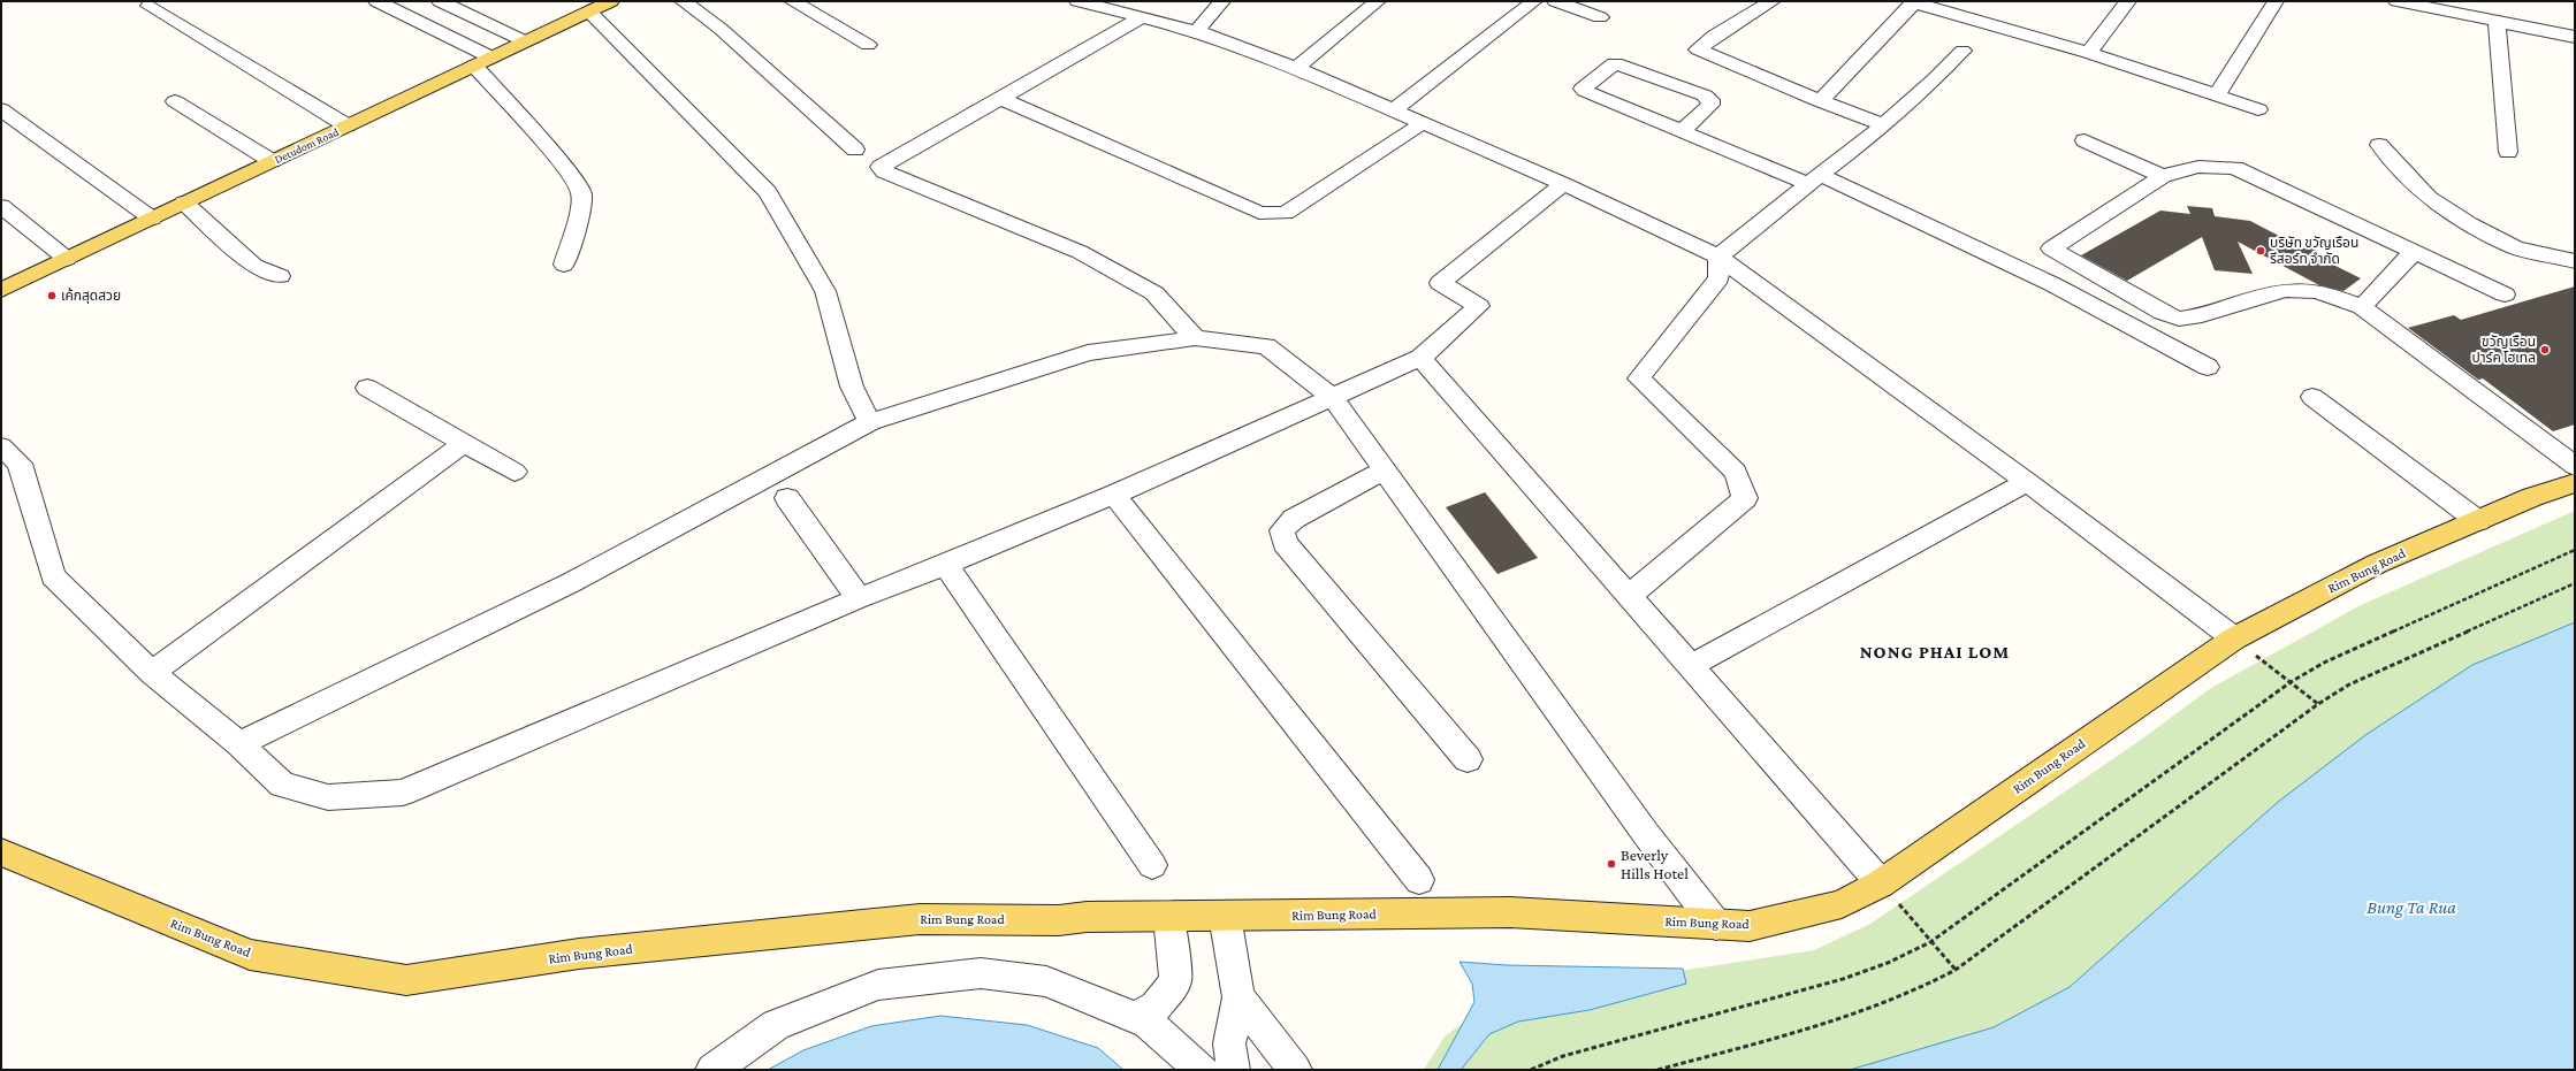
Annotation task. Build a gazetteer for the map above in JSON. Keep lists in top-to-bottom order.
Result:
{
  "streets": {
    "main road": ["Detudom Road", "Rim Bung Road"]
  },
  "districts": ["NONG PHAI LOM"],
  "water": ["Bung Ta Rua"],
  "places": [
    "บริษัท ขวัญเรือน รีสอร์ท จำกัด",
    "เค้กสุดสวย",
    "ขวัญเรือน ปาร์ค โฮเทล",
    "Beverly Hills Hotel"
  ]
}
